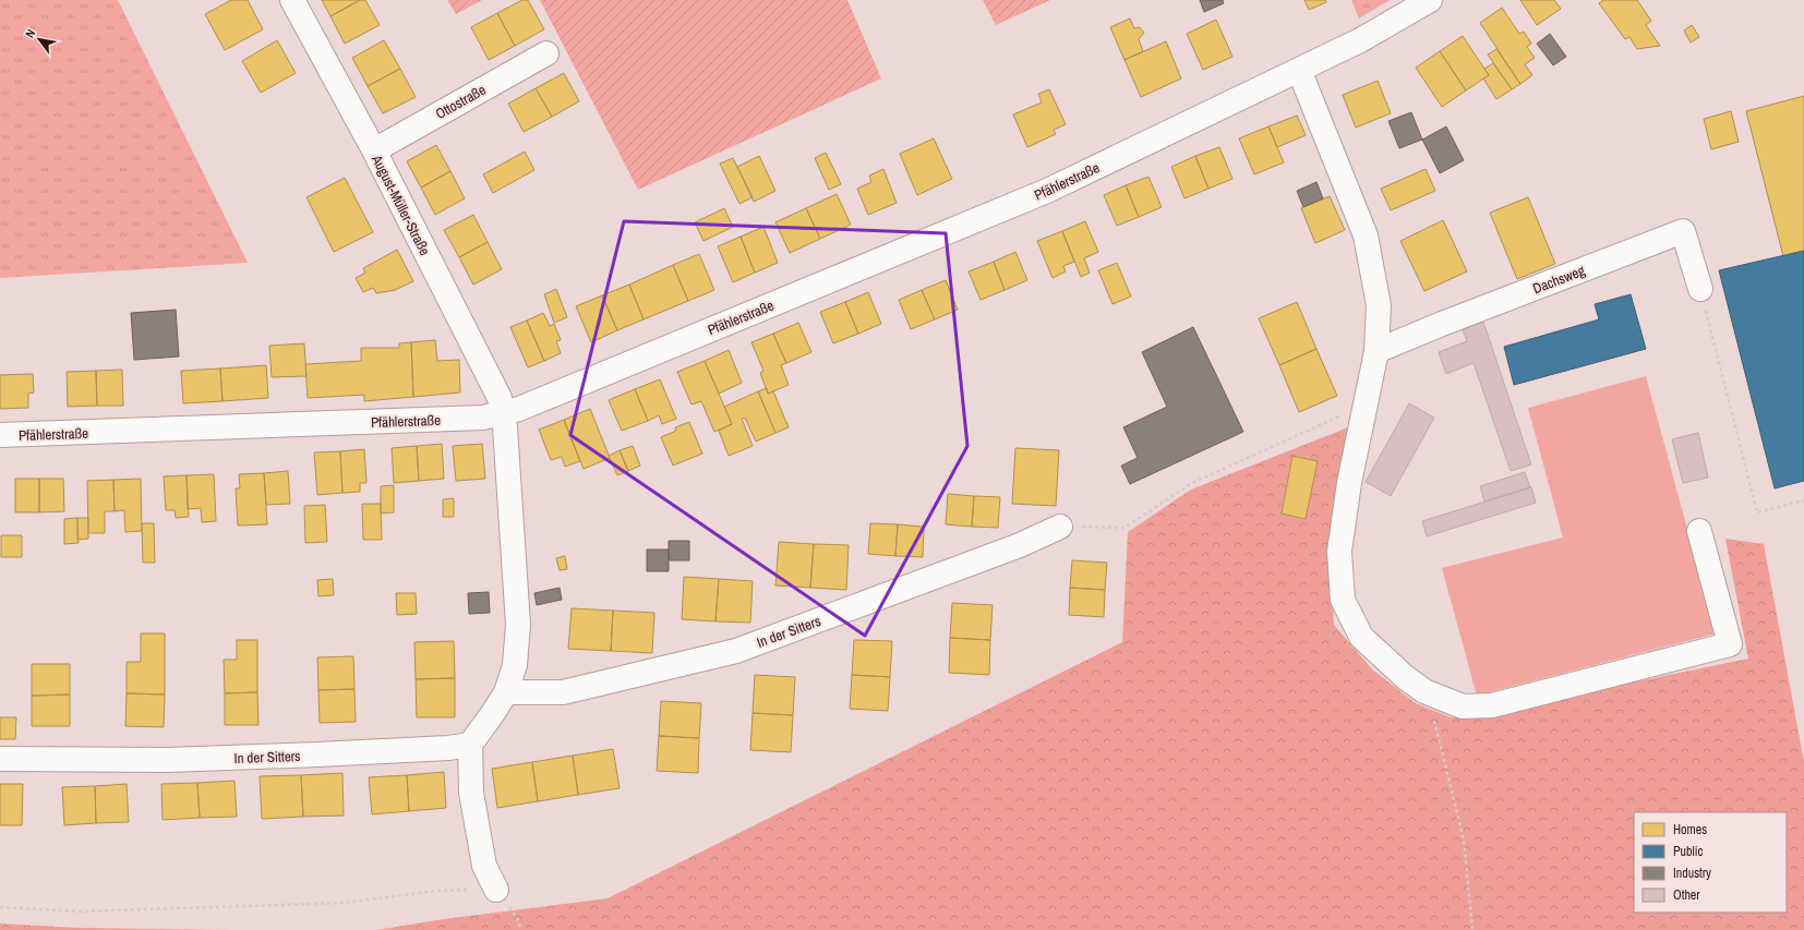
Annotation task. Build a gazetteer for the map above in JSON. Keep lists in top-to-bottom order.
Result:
{
  "streets": {
    "street": [
      "Ottostraße",
      "Pfählerstraße",
      "August-Müller-Straße",
      "Dachsweg",
      "In der Sitters"
    ]
  },
  "crossings": [
    ["Ottostraße", "August-Müller-Straße"],
    ["Pfählerstraße", "August-Müller-Straße"]
  ],
  "legend": [
    "Homes",
    "Public",
    "Industry",
    "Other"
  ],
  "north": "top left"
}
